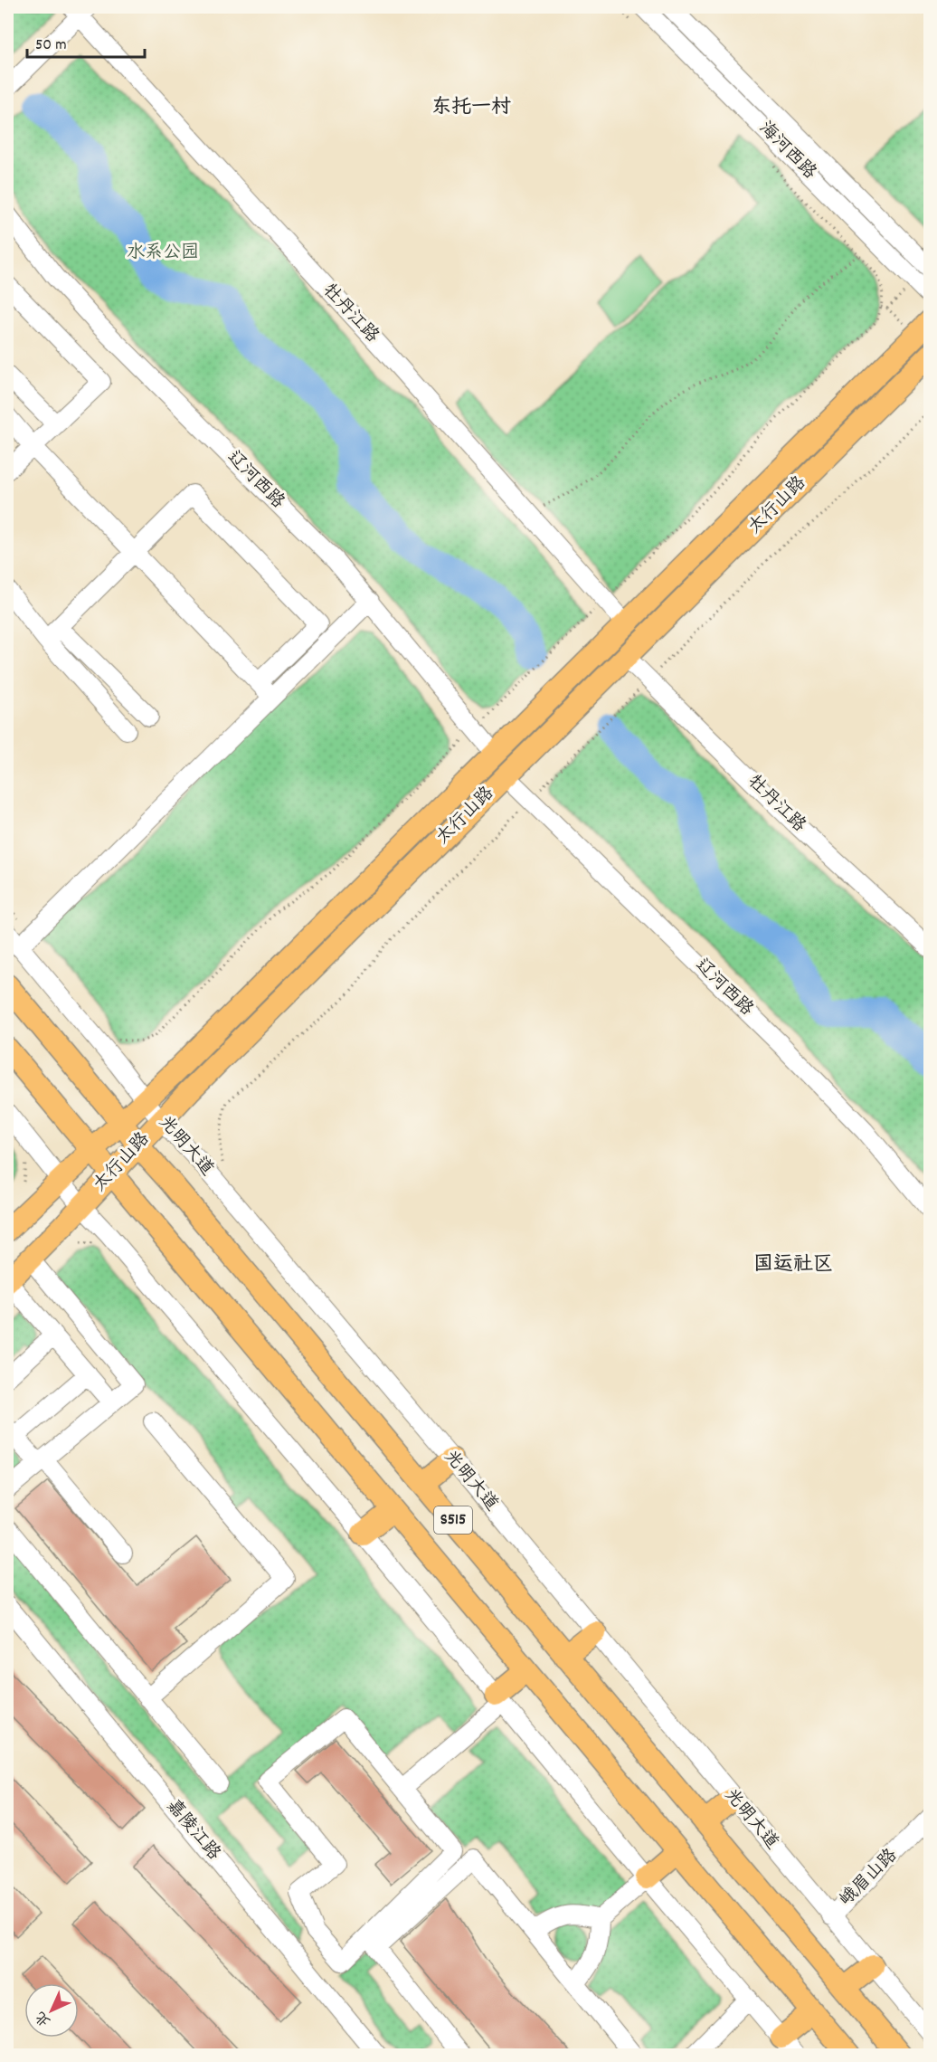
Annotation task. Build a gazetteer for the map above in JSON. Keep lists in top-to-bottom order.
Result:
{
  "streets": {
    "main road": ["太行山路", "光明大道", "S515"],
    "street": [
      "海河西路",
      "牡丹江路",
      "辽河西路",
      "嘉陵江路",
      "峨眉山路"
    ]
  },
  "crossings": [
    ["牡丹江路", "太行山路"],
    ["辽河西路", "太行山路"],
    ["太行山路", "光明大道"],
    ["太行山路", "S515"],
    ["光明大道", "峨眉山路"]
  ],
  "districts": ["东托一村", "国运社区"],
  "parks": ["水系公园"],
  "scale_bar": "50 m",
  "north": "bottom left"
}
